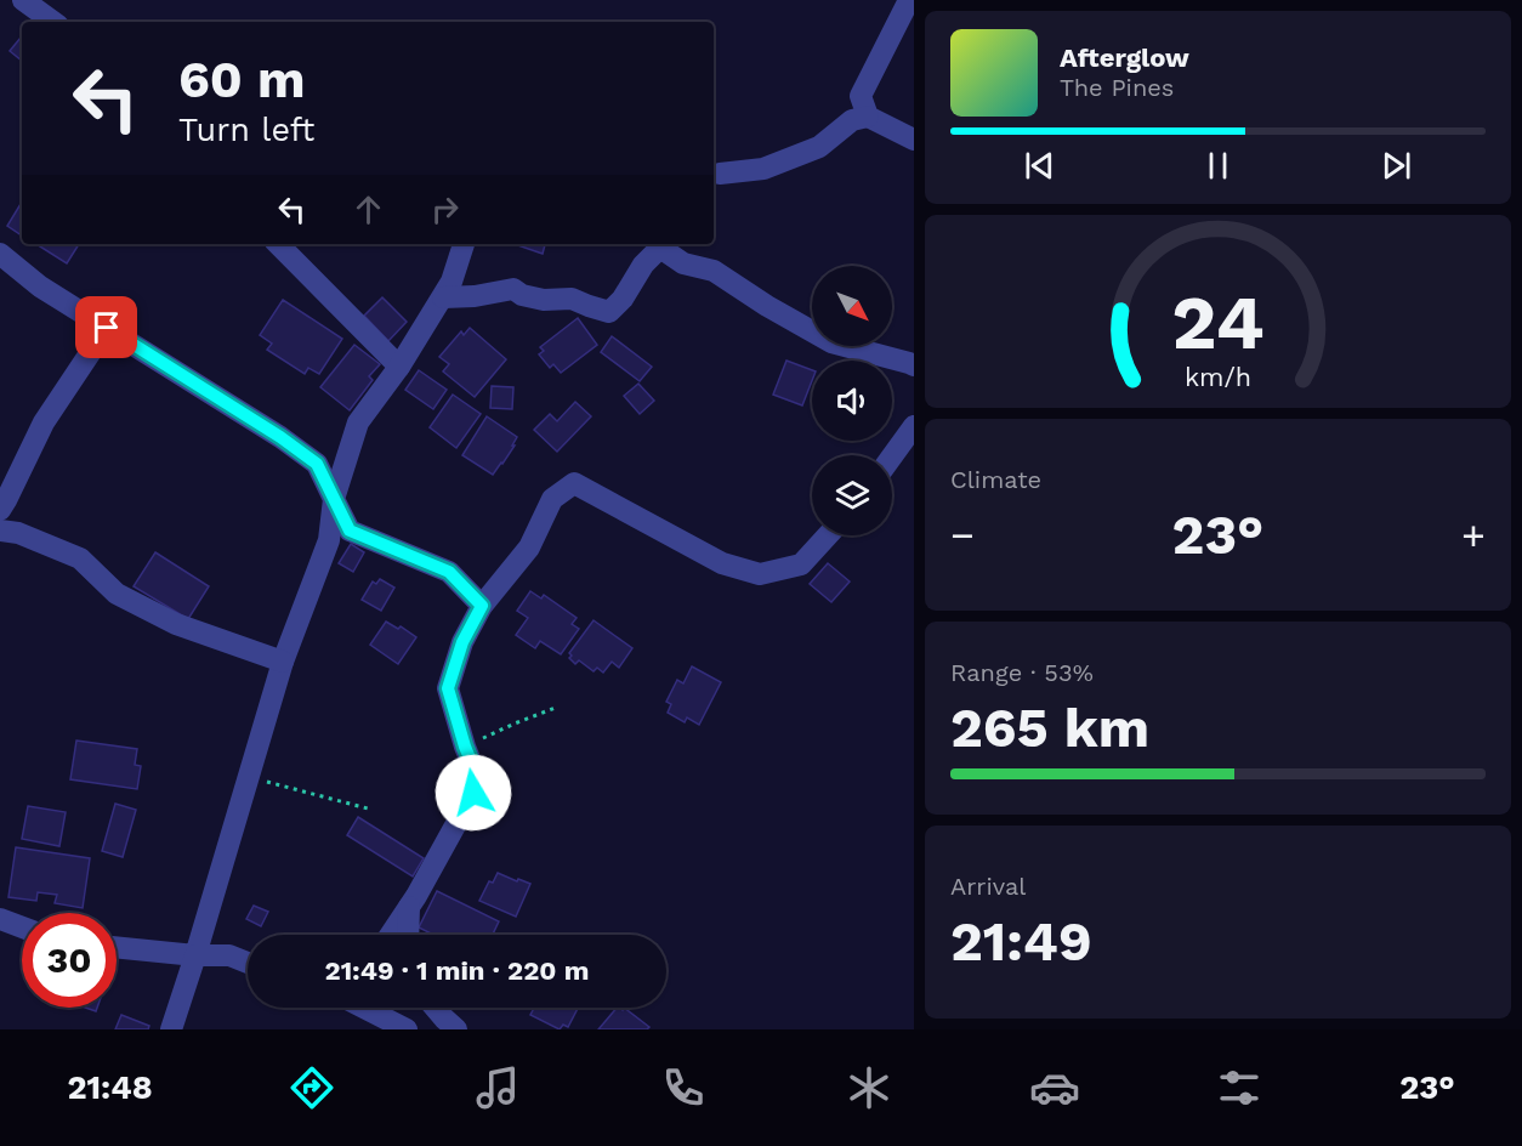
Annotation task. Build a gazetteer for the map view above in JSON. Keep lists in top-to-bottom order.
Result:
{
  "north": "bottom right",
  "page": {
    "turn": ["60 m", "Turn left"],
    "song": ["Afterglow", "The Pines"],
    "tile": [
      "Climate",
      ["Range · 53%", "265 km"],
      ["Arrival", "21:49"]
    ],
    "heat": ["−", "23°", "+"],
    "limit": "30",
    "trip": "21:49 · 1 min · 220 m",
    "tabs": ["21:48", "23°"],
    "gauge": ["24", "km/h"]
  }
}
